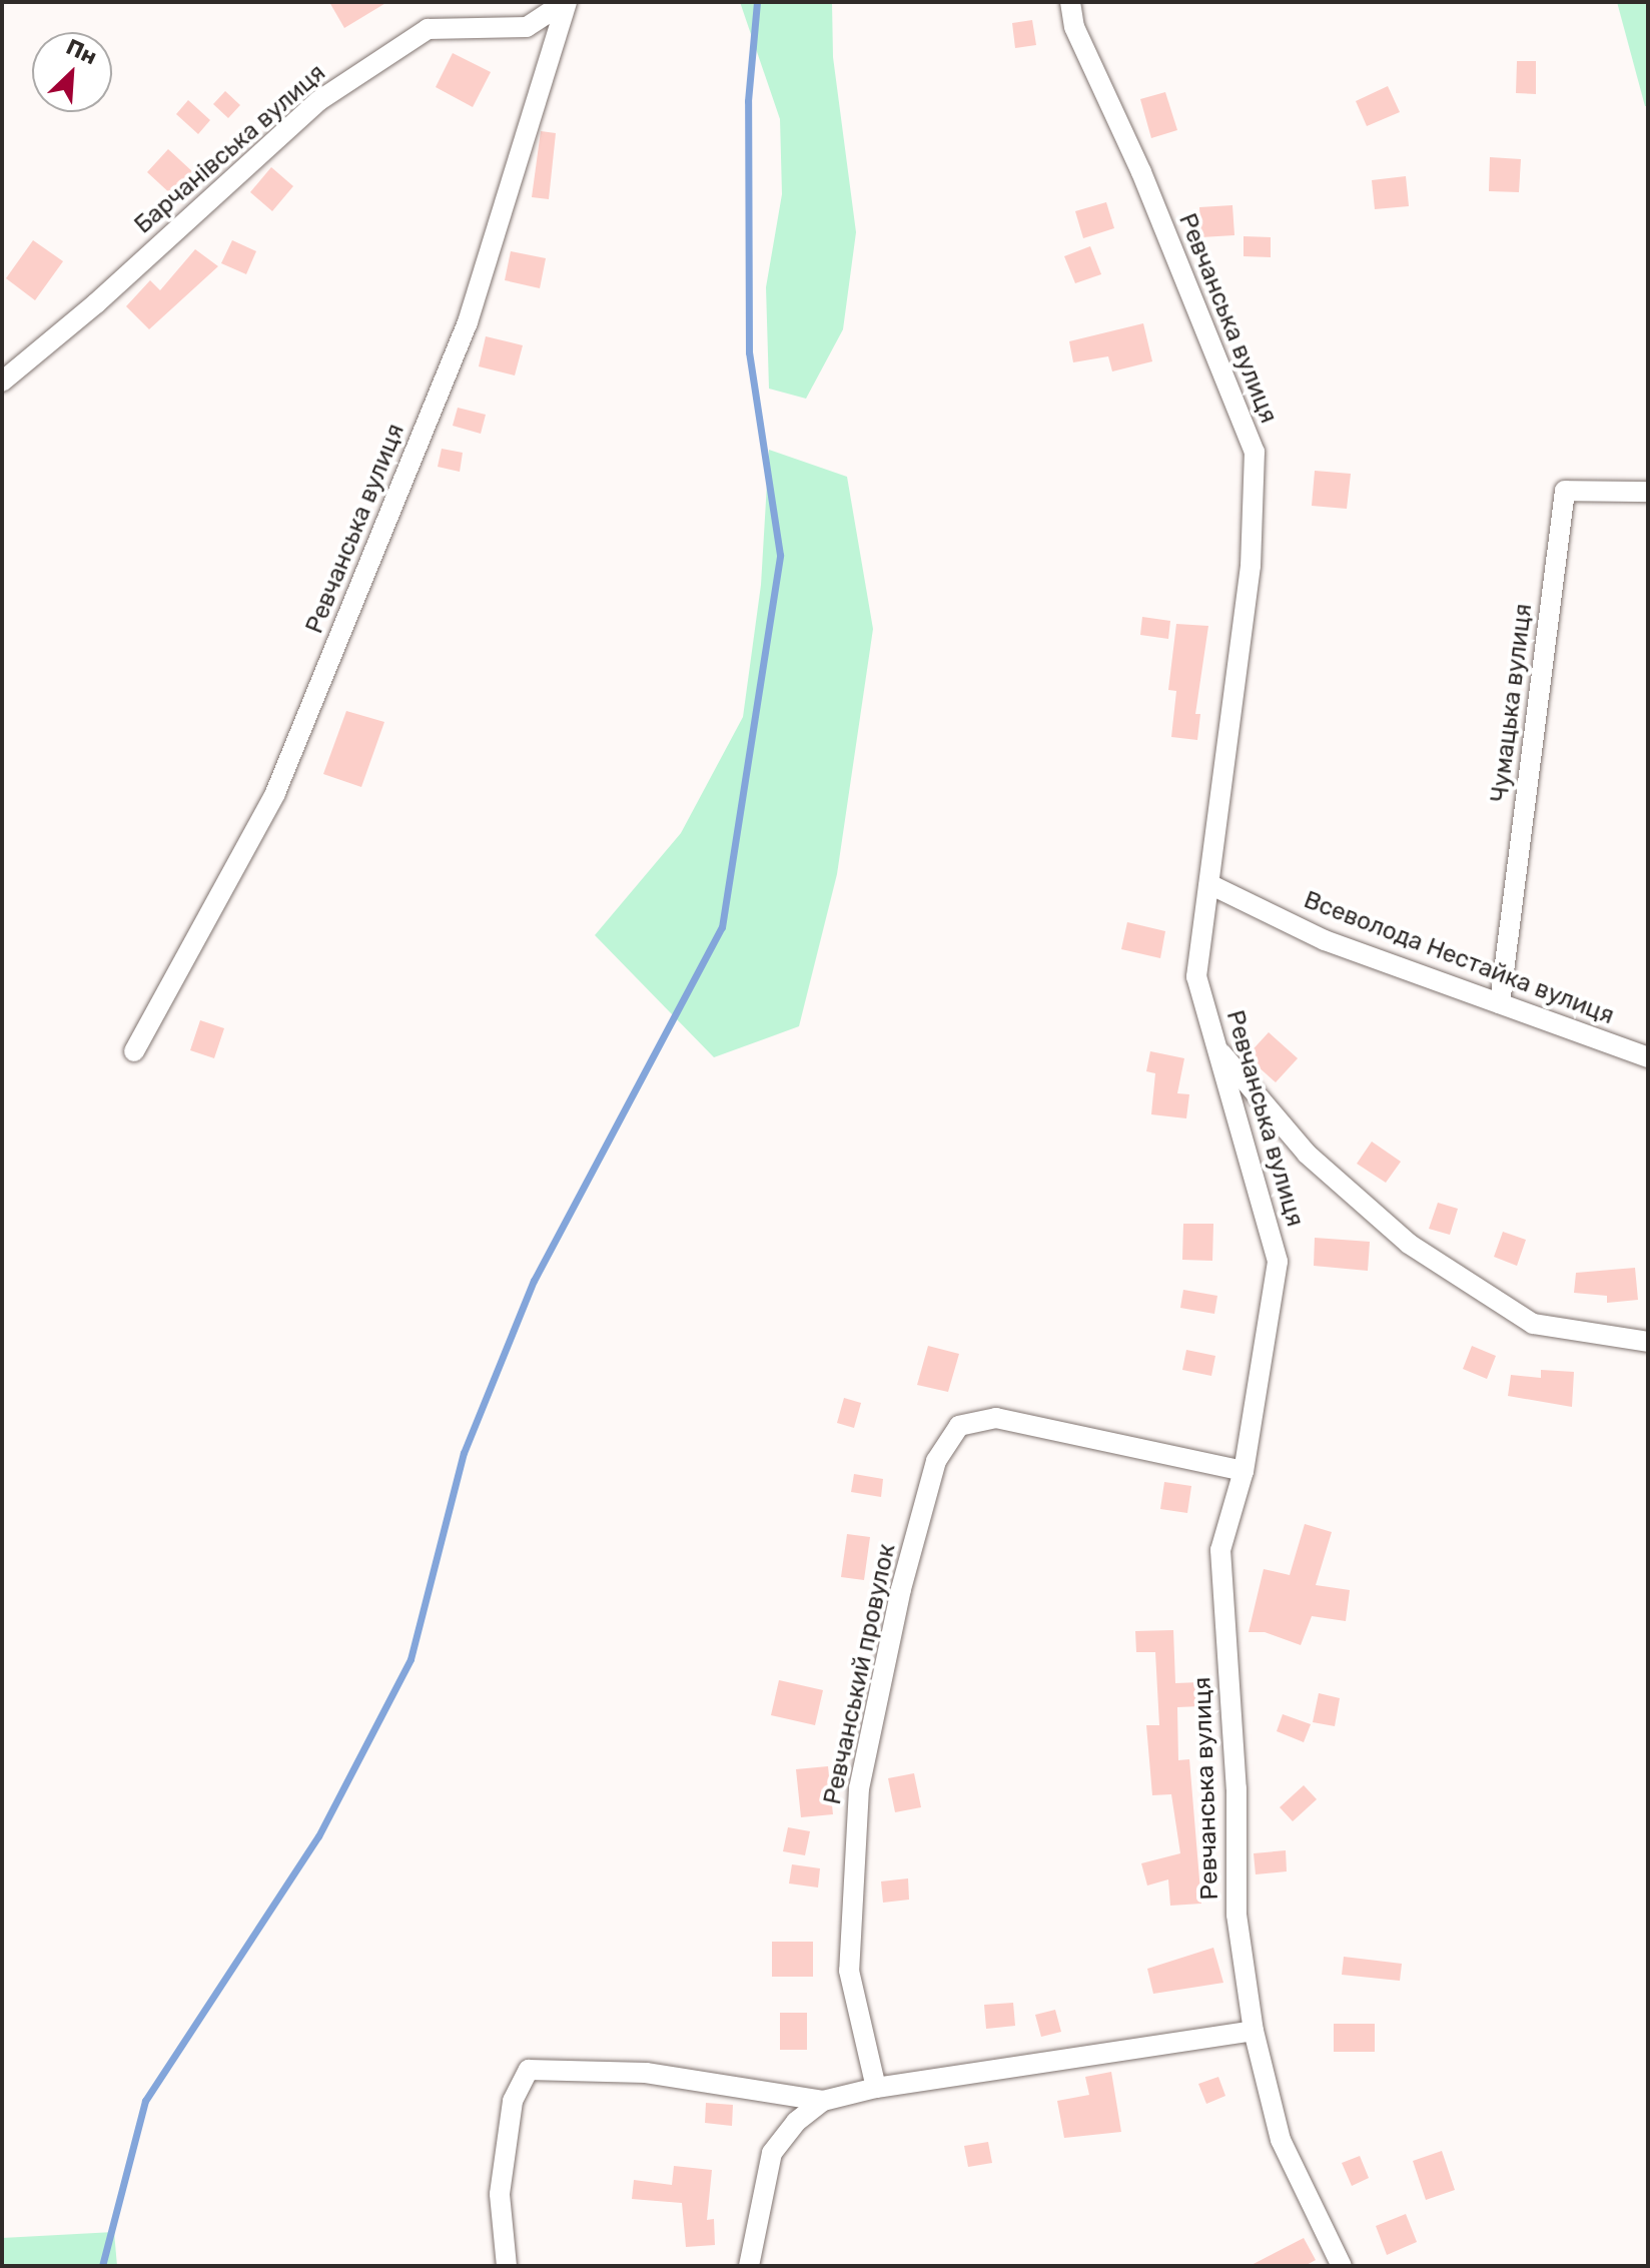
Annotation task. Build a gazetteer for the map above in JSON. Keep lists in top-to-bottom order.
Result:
{
  "streets": {
    "street": [
      "Барчанівська вулиця",
      "Ревчанська вулиця",
      "Чумацька вулиця",
      "Всеволода Нестайка вулиця",
      "Ревчанський провулок"
    ]
  },
  "crossings": [
    ["Барчанівська вулиця", "Ревчанська вулиця"],
    ["Ревчанська вулиця", "Всеволода Нестайка вулиця"],
    ["Ревчанська вулиця", "Ревчанський провулок"],
    ["Чумацька вулиця", "Всеволода Нестайка вулиця"]
  ],
  "north": "top right"
}
